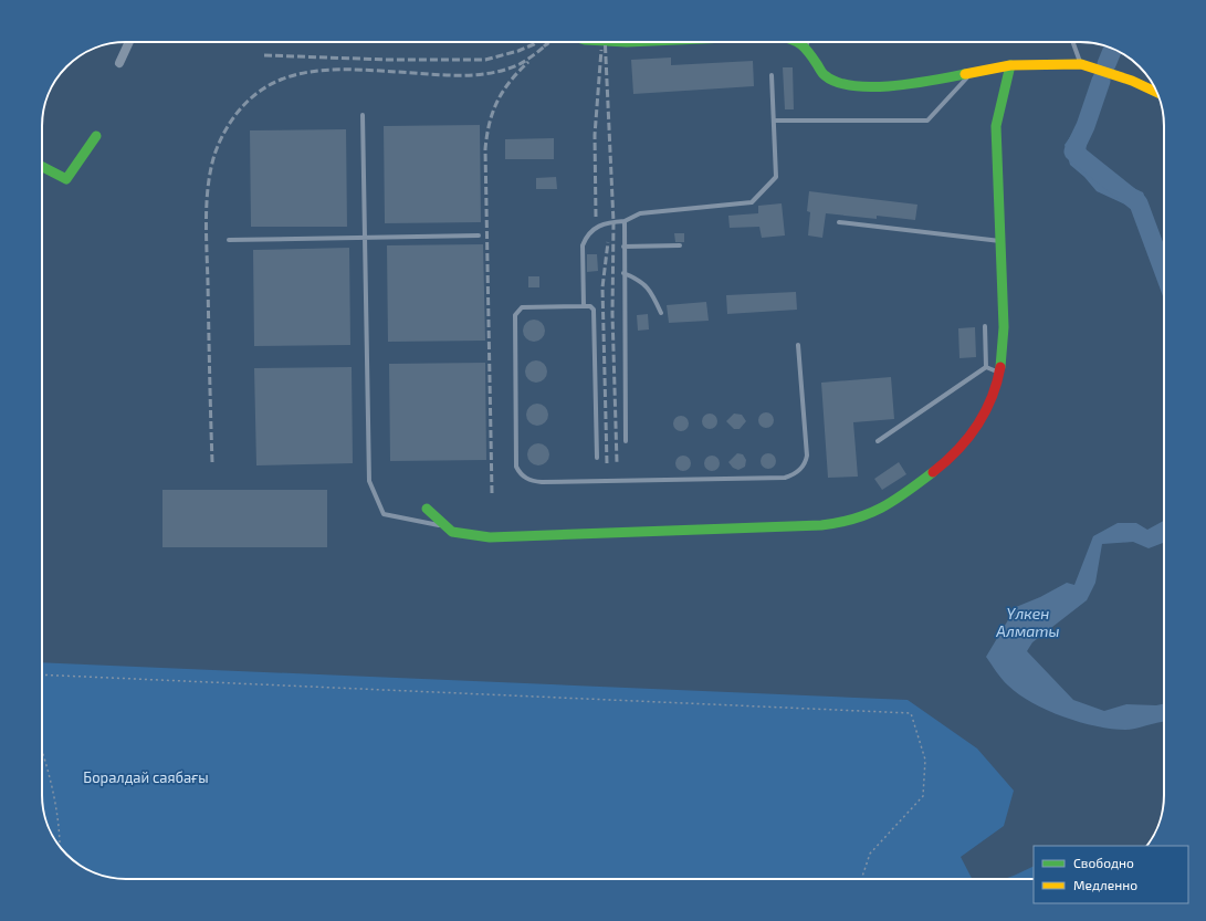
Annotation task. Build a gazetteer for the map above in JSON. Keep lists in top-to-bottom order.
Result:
{
  "water": ["Үлкен Алматы"],
  "parks": ["Боралдай саябағы"],
  "legend": ["Свободно", "Медленно"]
}
